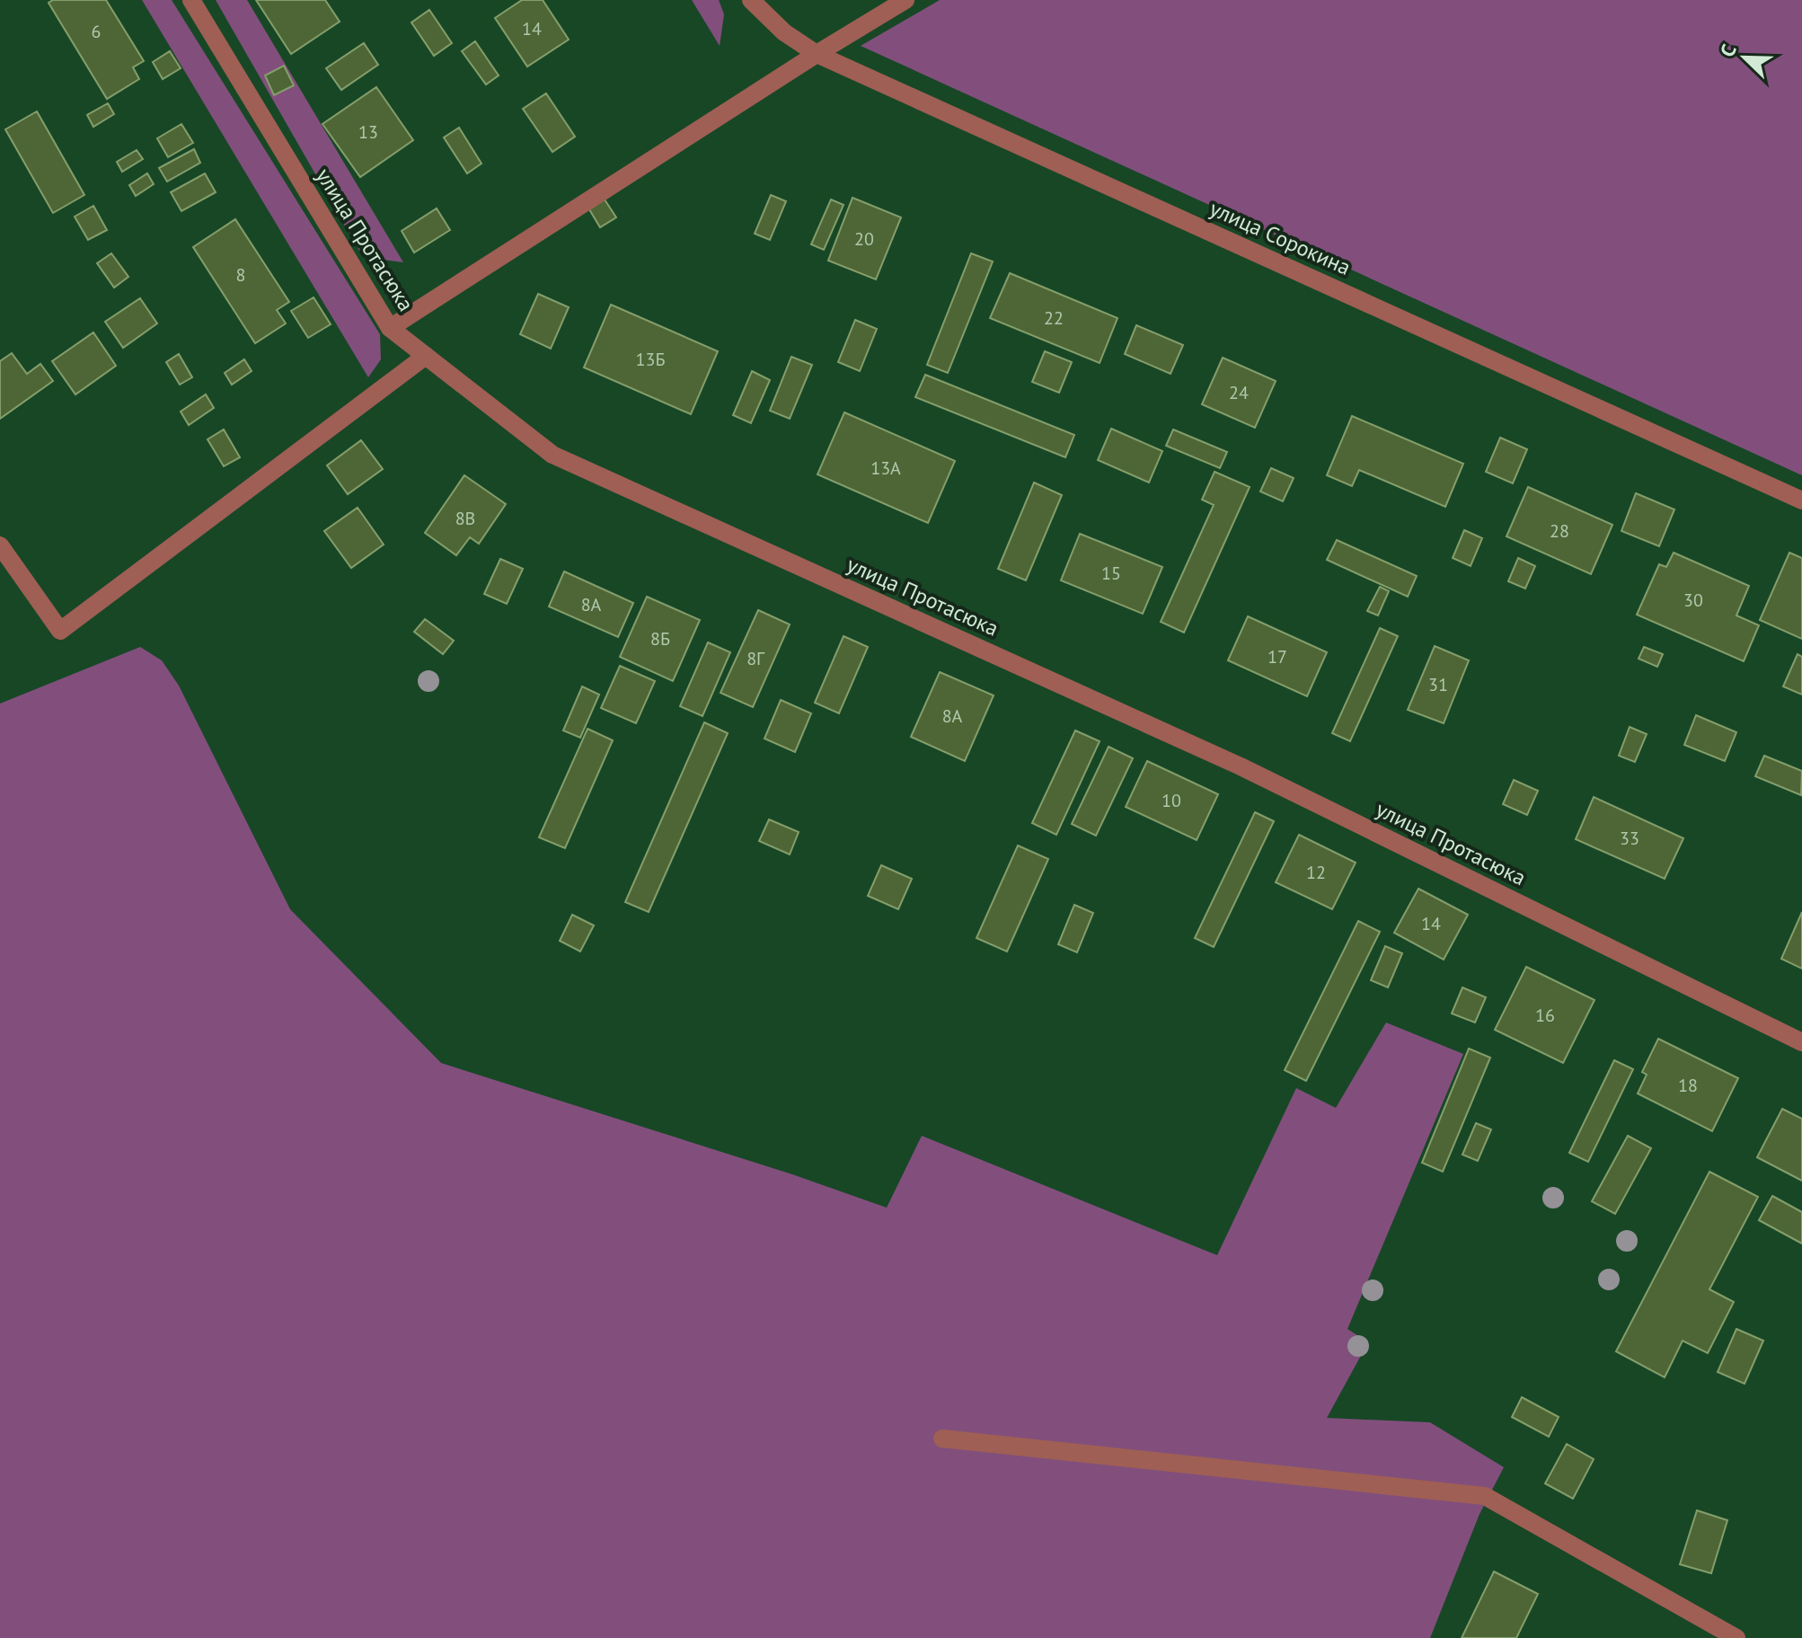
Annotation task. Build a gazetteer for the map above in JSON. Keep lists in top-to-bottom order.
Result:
{
  "streets": {
    "street": ["улица Сорокина", "улица Протасюка"]
  },
  "house_numbers": [
    "14",
    "6",
    "13",
    "20",
    "8",
    "22",
    "13Б",
    "24",
    "13А",
    "8В",
    "28",
    "15",
    "30",
    "8А",
    "8Б",
    "17",
    "8Г",
    "31",
    "8А",
    "10",
    "33",
    "12",
    "14",
    "16",
    "18"
  ],
  "north": "top left"
}
